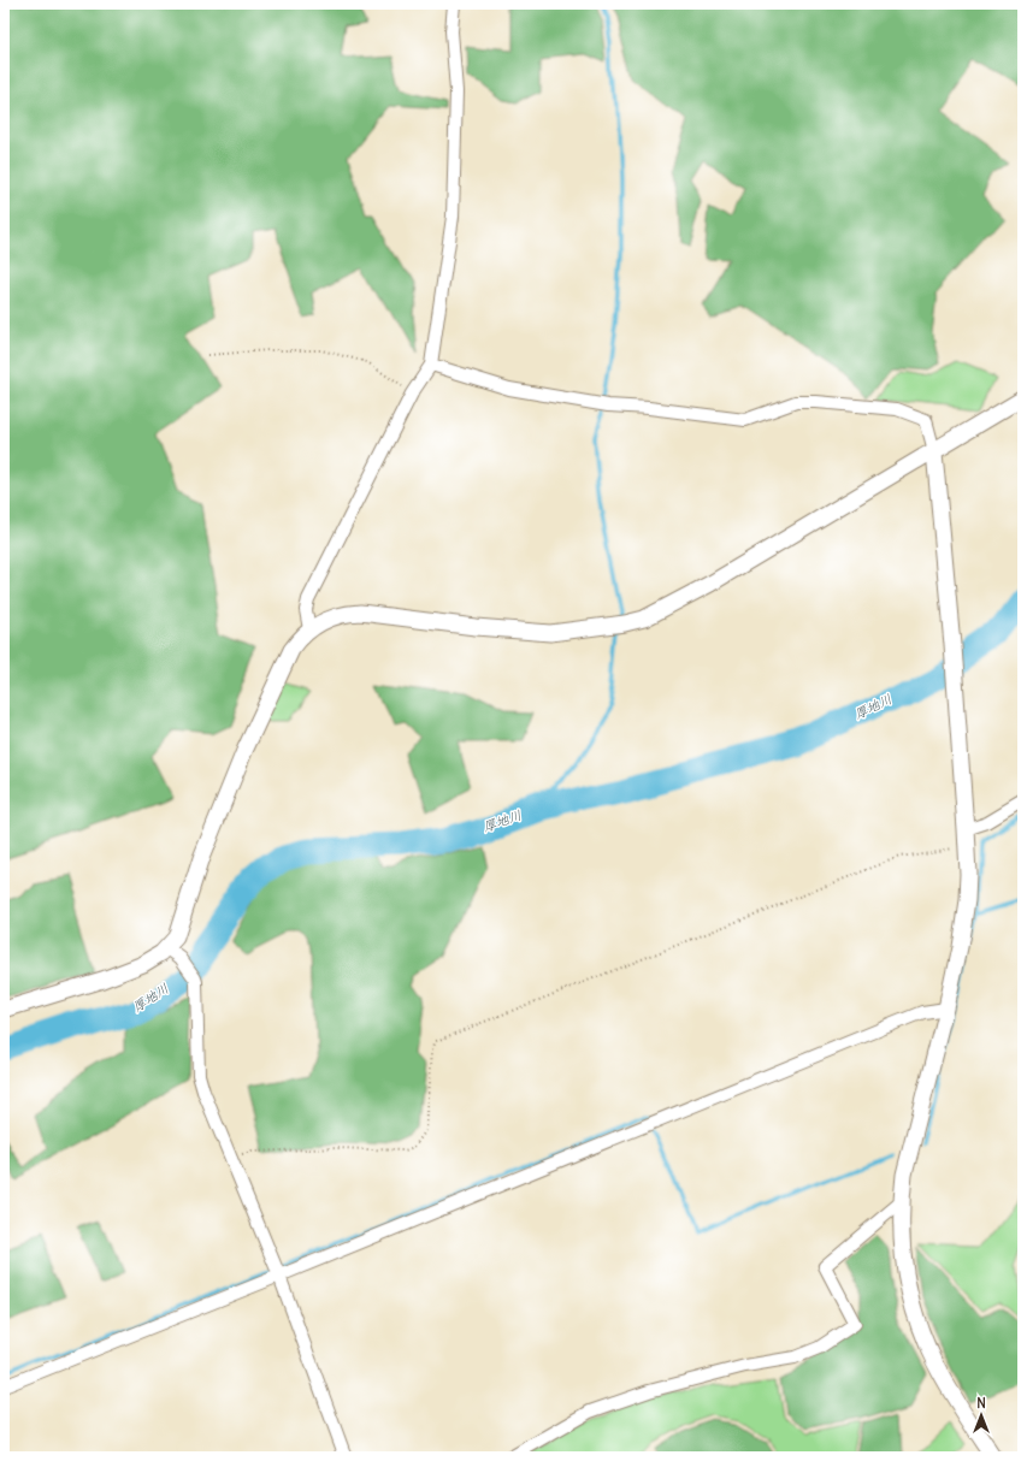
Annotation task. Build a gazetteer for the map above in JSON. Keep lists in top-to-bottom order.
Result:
{
  "water": ["厚地川"],
  "north": "top"
}
